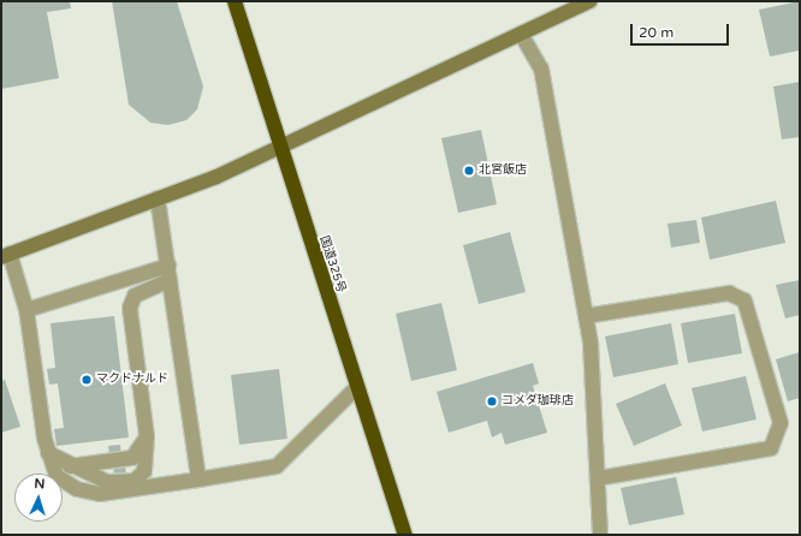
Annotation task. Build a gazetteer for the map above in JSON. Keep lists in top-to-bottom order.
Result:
{
  "streets": {
    "highway": ["国道325号"]
  },
  "places": ["北宮飯店", "マクドナルド", "コメダ珈琲店"],
  "scale_bar": "20 m",
  "north": "top"
}
